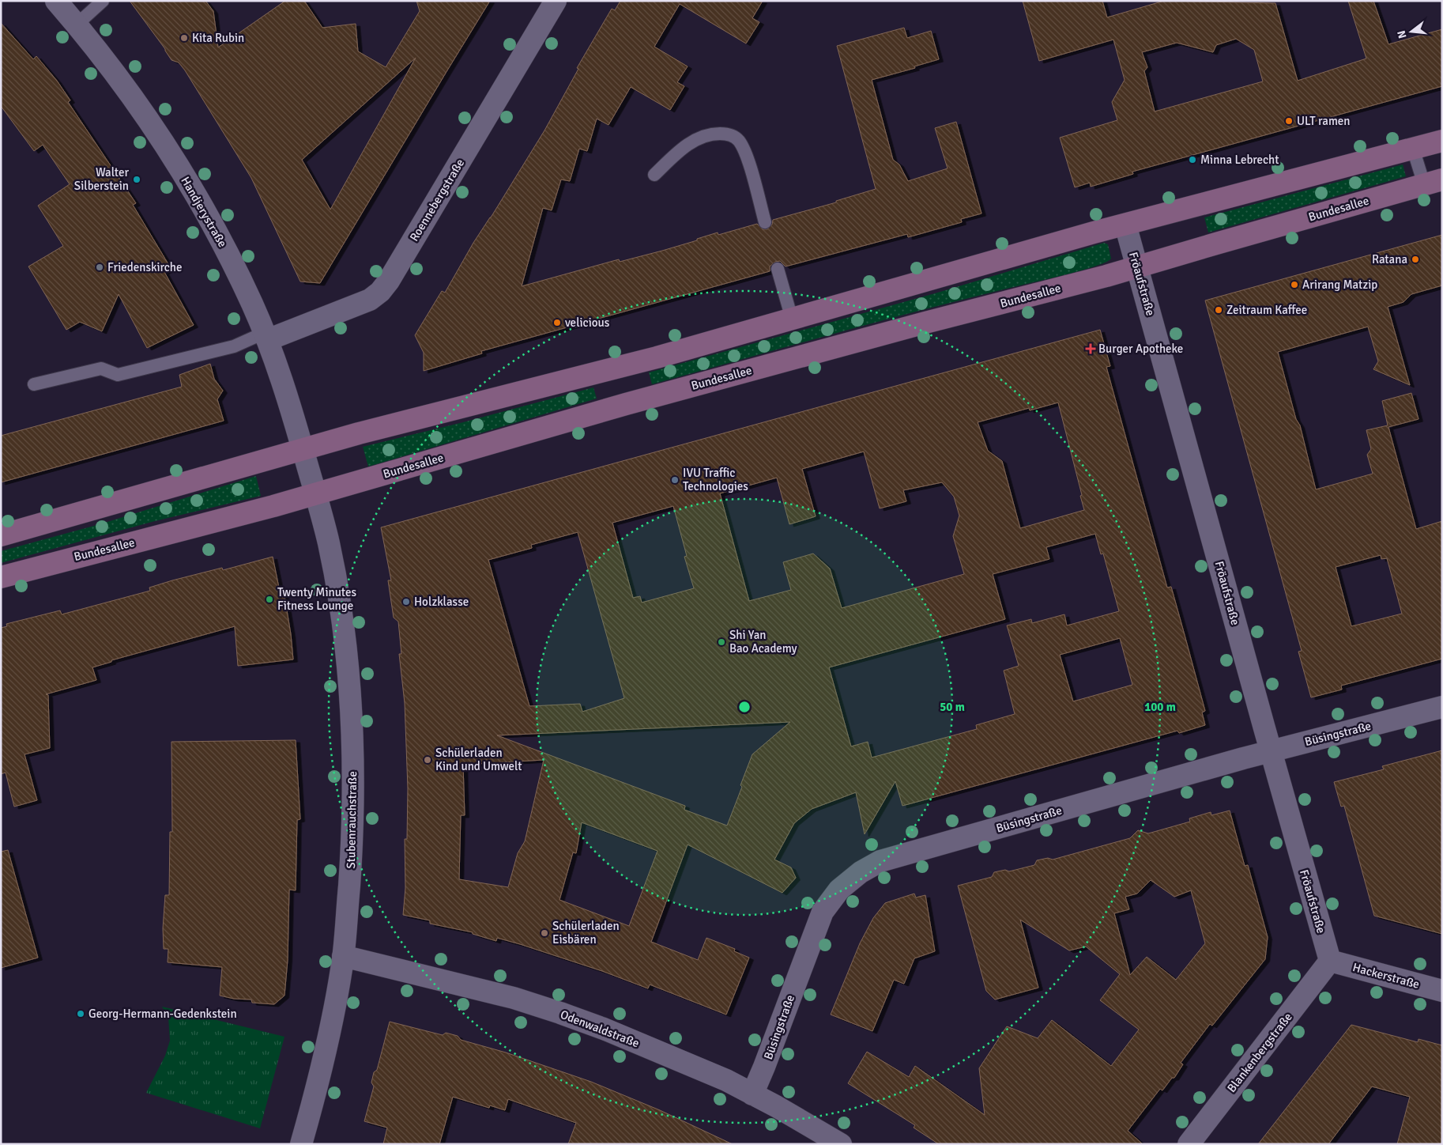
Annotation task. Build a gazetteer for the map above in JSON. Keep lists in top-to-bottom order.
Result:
{
  "streets": {
    "street": [
      "Roennebergstraße",
      "Bundesallee",
      "Handjerystraße",
      "Fröaufstraße",
      "Büsingstraße",
      "Stubenrauchstraße",
      "Hackerstraße",
      "Odenwaldstraße",
      "Blankenbergstraße"
    ]
  },
  "crossings": [
    ["Roennebergstraße", "Handjerystraße"],
    ["Bundesallee", "Fröaufstraße"],
    ["Bundesallee", "Stubenrauchstraße"],
    ["Handjerystraße", "Stubenrauchstraße"],
    ["Fröaufstraße", "Büsingstraße"],
    ["Fröaufstraße", "Hackerstraße"],
    ["Fröaufstraße", "Blankenbergstraße"],
    ["Büsingstraße", "Odenwaldstraße"],
    ["Stubenrauchstraße", "Odenwaldstraße"],
    ["Hackerstraße", "Blankenbergstraße"]
  ],
  "places": {
    "other": [
      "Kita Rubin",
      "ULT ramen",
      "Minna Lebrecht",
      "Walter Silberstein",
      "Ratana",
      "Friedenskirche",
      "Arirang Matzip",
      "Zeitraum Kaffee",
      "velicious",
      "IVU Traffic Technologies",
      "Twenty Minutes Fitness Lounge",
      "Holzklasse",
      "Shi Yan Bao Academy",
      "Schülerladen Kind und Umwelt",
      "Schülerladen Eisbären",
      "Georg-Hermann-Gedenkstein"
    ],
    "health": ["Burger Apotheke"]
  },
  "north": "left",
  "rings": ["50 m", "100 m"]
}
